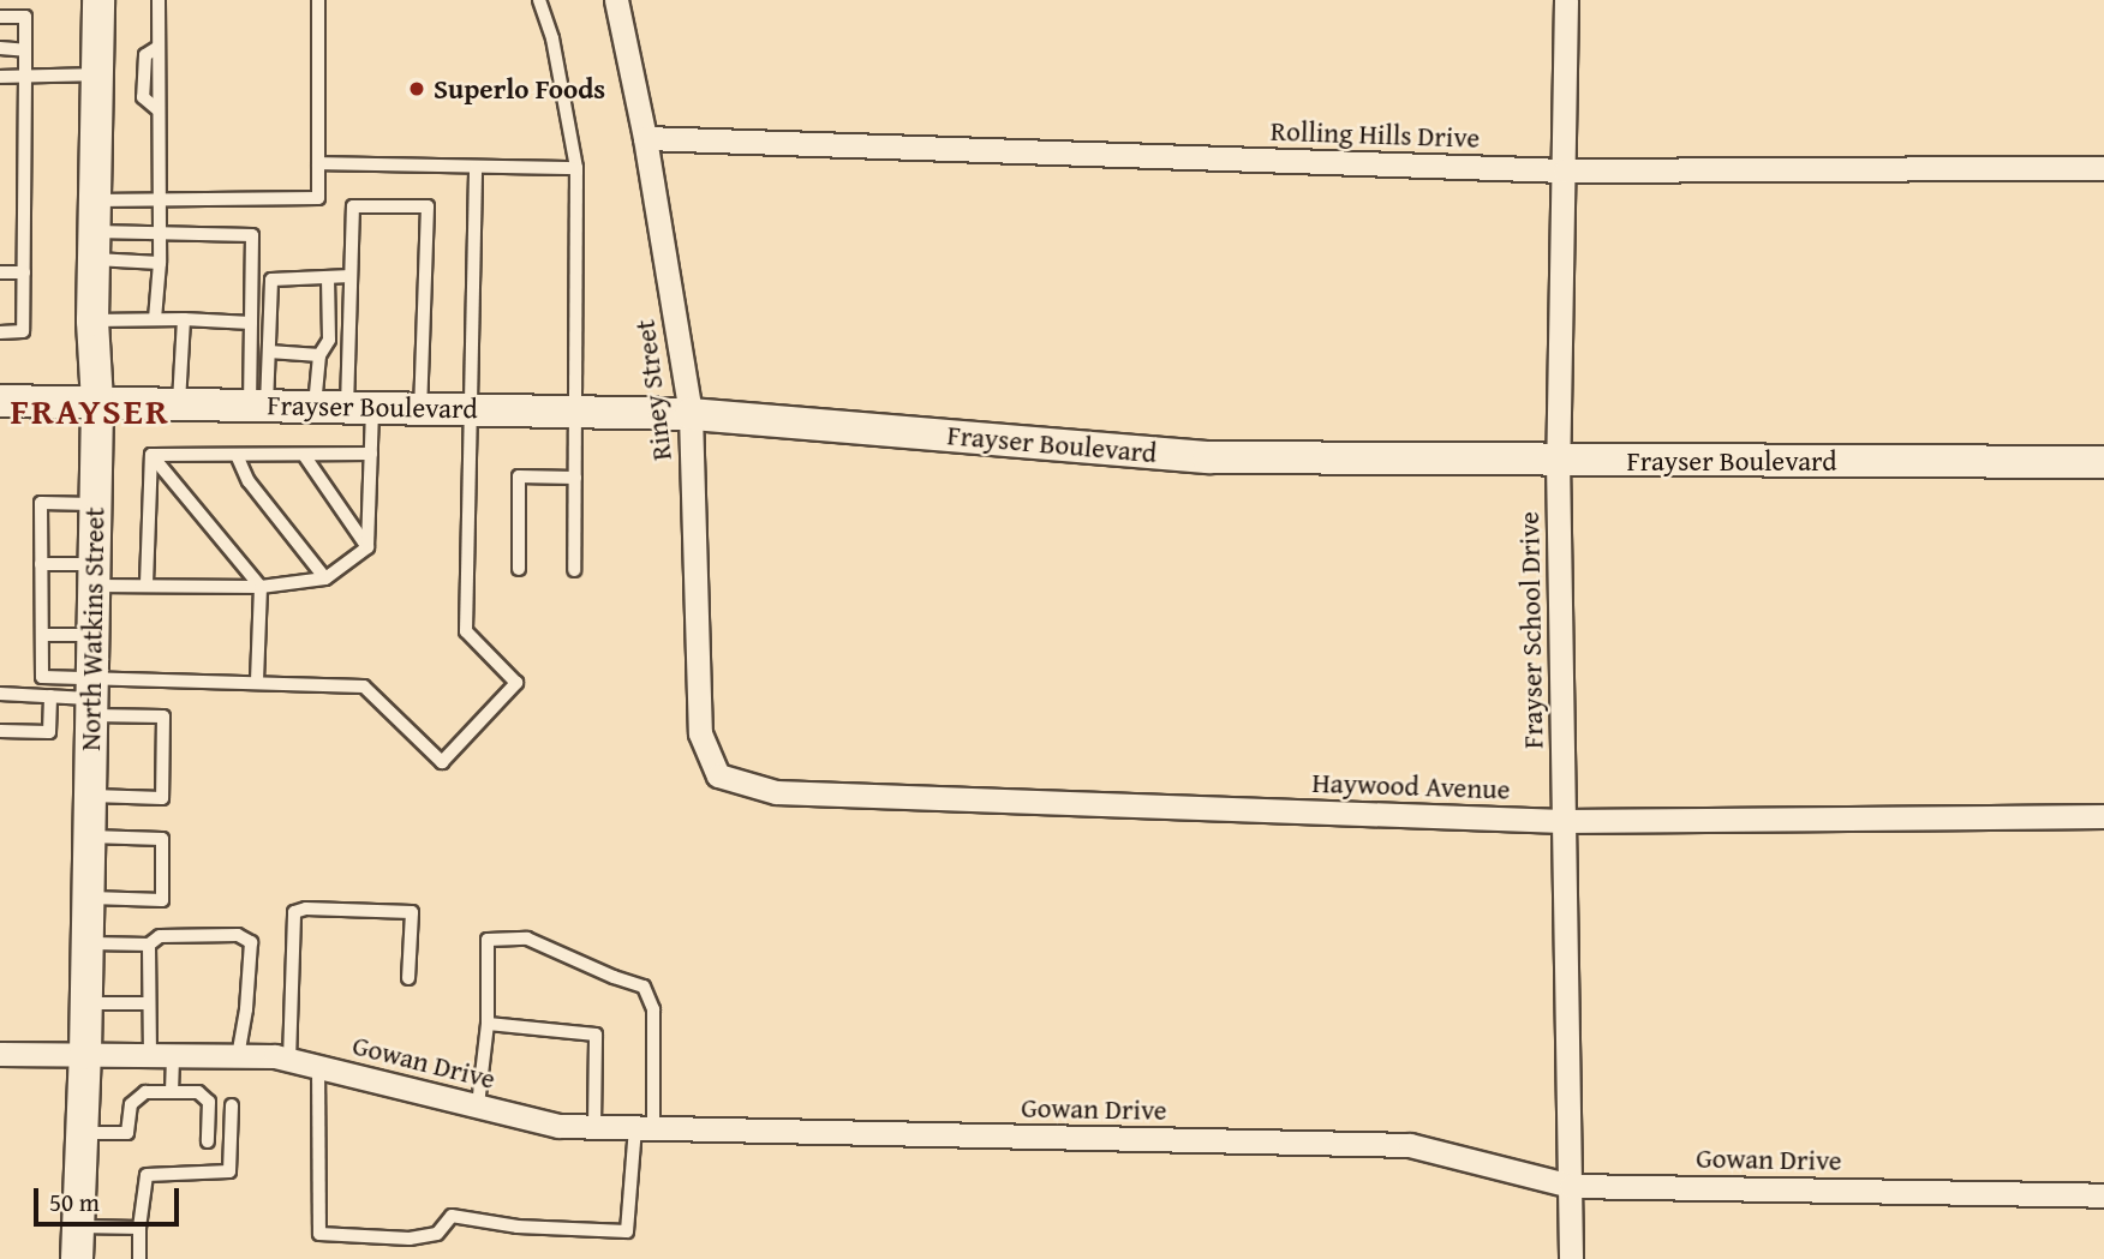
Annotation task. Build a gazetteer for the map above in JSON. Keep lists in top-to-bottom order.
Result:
{
  "streets": {
    "main road": ["Frayser Boulevard", "North Watkins Street"],
    "street": [
      "Rolling Hills Drive",
      "Riney Street",
      "Frayser School Drive",
      "Haywood Avenue",
      "Gowan Drive"
    ]
  },
  "crossings": [
    ["Rolling Hills Drive", "Riney Street"],
    ["Rolling Hills Drive", "Frayser School Drive"],
    ["Riney Street", "Frayser Boulevard"],
    ["Riney Street", "Haywood Avenue"],
    ["Frayser Boulevard", "North Watkins Street"],
    ["Frayser Boulevard", "Frayser School Drive"],
    ["North Watkins Street", "Gowan Drive"],
    ["Frayser School Drive", "Haywood Avenue"],
    ["Frayser School Drive", "Gowan Drive"]
  ],
  "districts": ["FRAYSER"],
  "places": ["Superlo Foods"],
  "scale_bar": "50 m"
}
